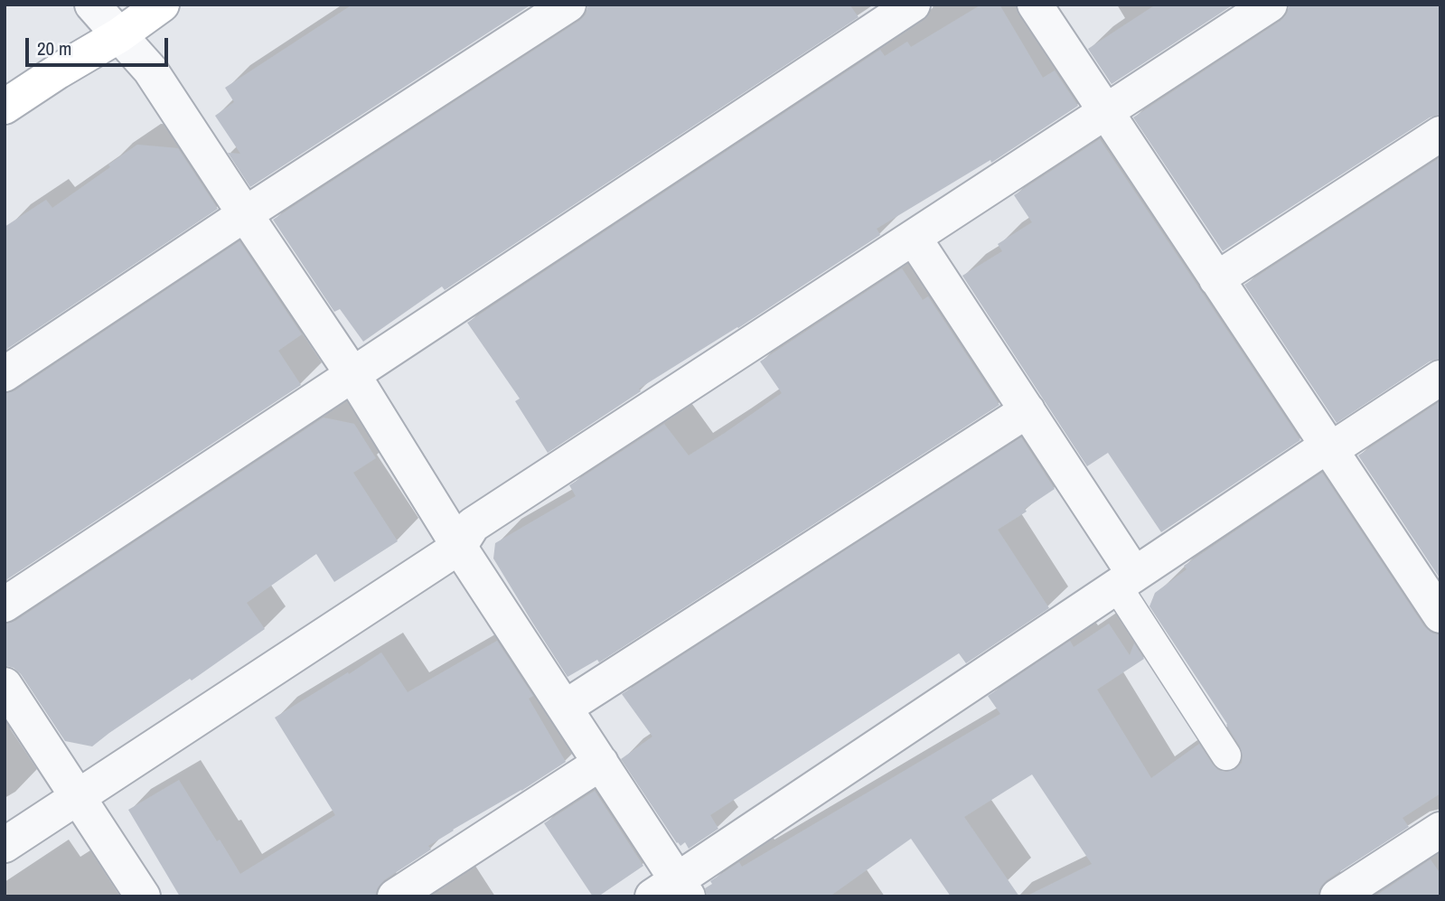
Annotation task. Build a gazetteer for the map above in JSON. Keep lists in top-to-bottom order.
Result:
{
  "scale_bar": "20 m"
}
